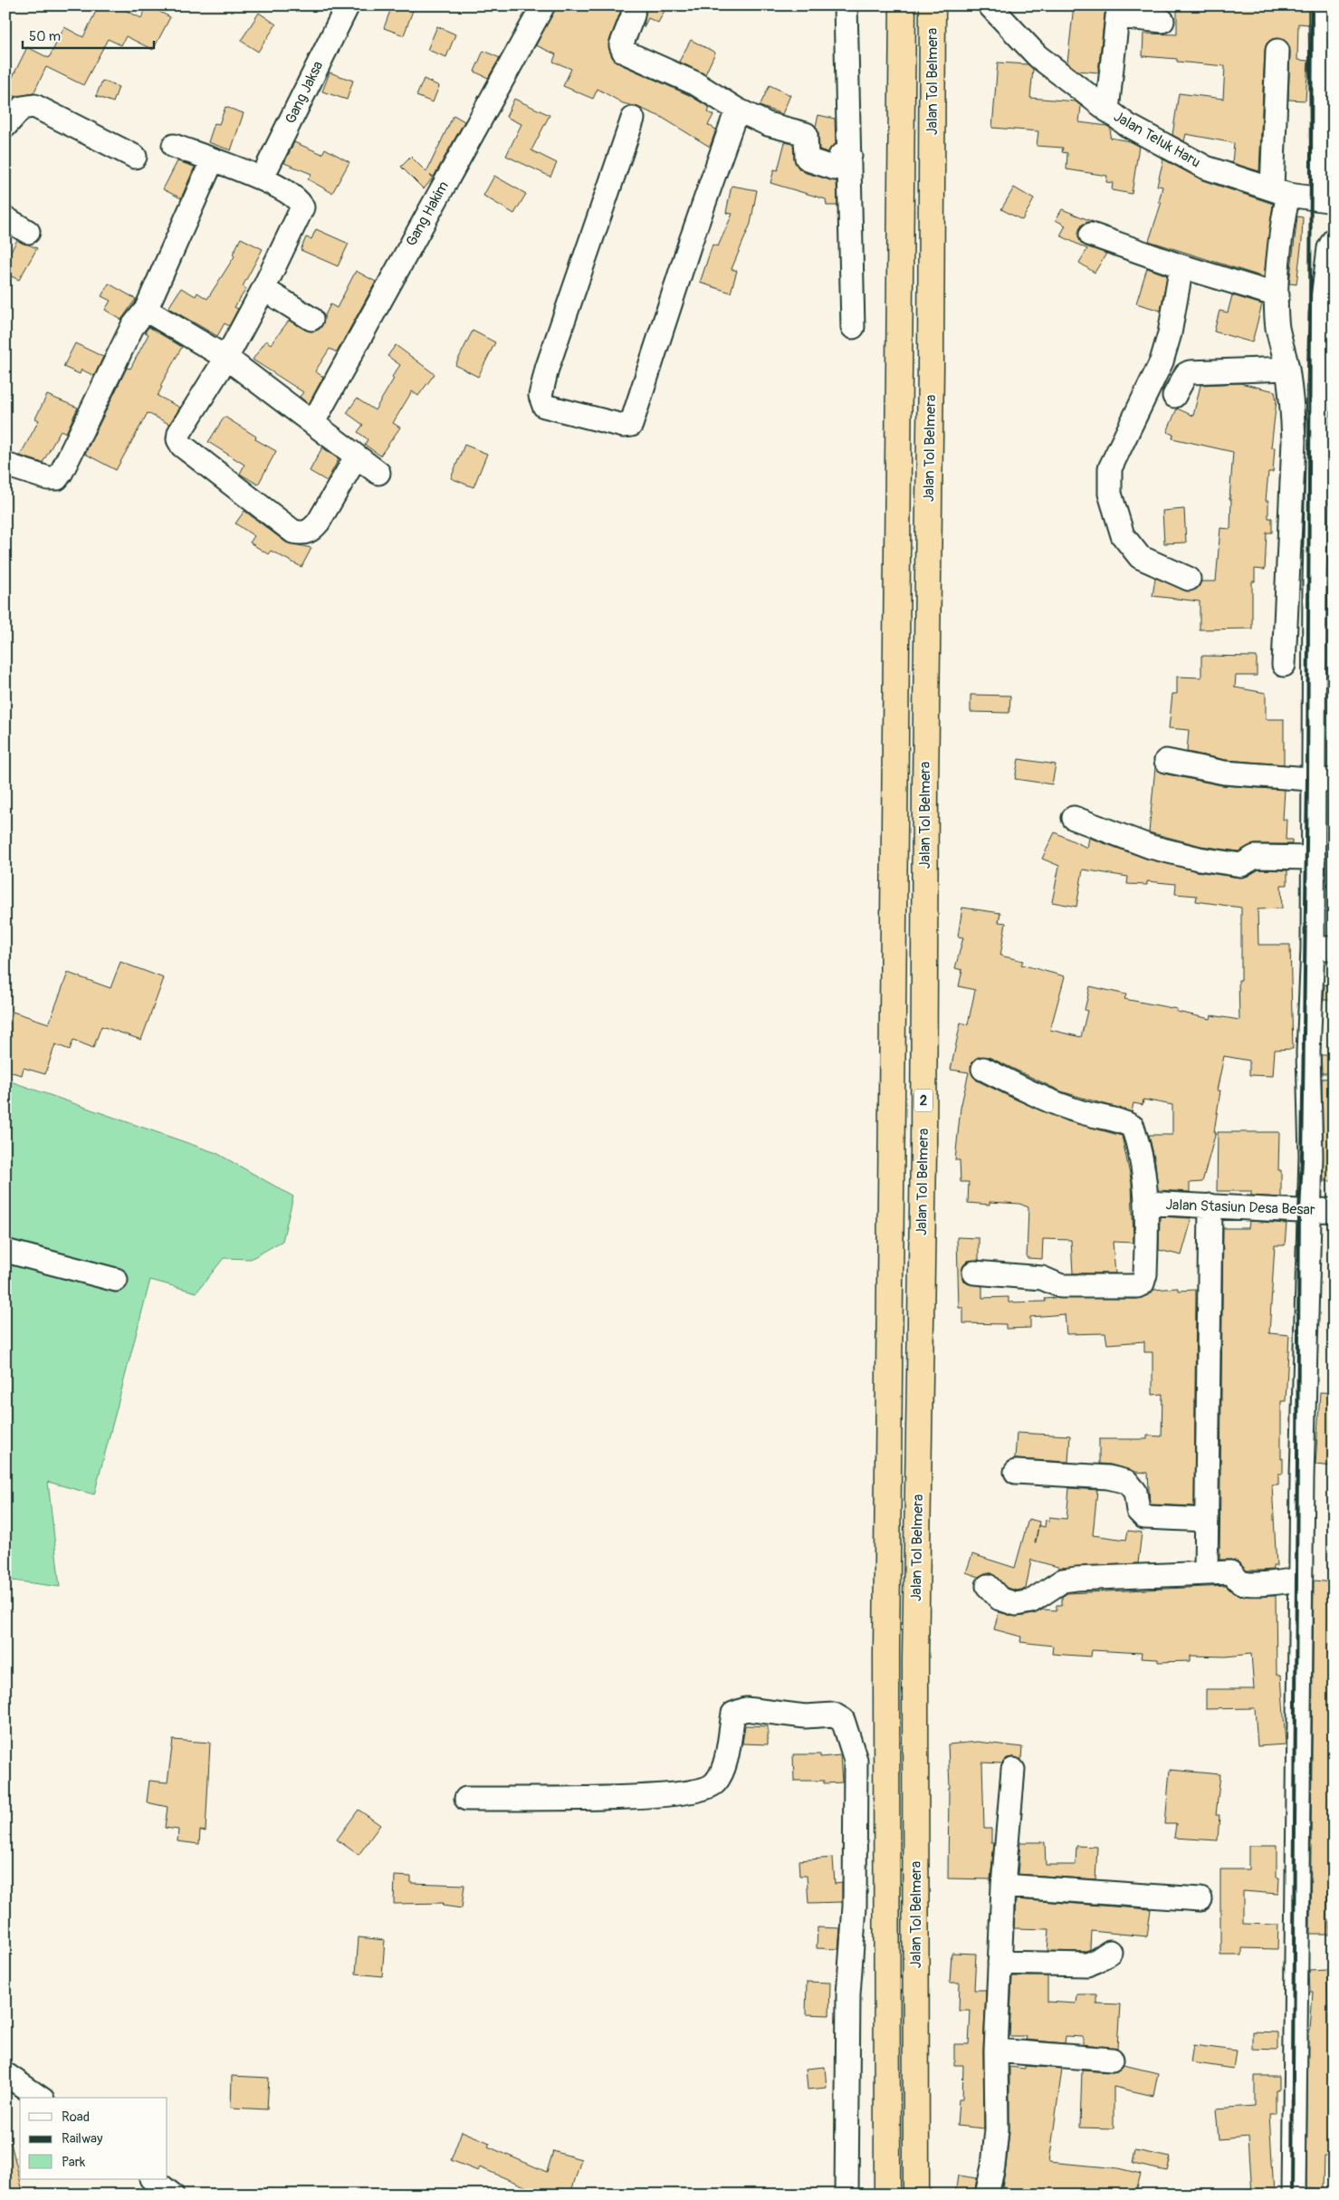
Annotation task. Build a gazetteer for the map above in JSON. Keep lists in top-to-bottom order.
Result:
{
  "streets": {
    "highway": ["Jalan Tol Belmera", "2"],
    "street": [
      "Gang Jaksa",
      "Jalan Teluk Haru",
      "Gang Hakim",
      "Jalan Stasiun Desa Besar"
    ]
  },
  "legend": ["Road", "Railway", "Park"],
  "scale_bar": "50 m"
}
